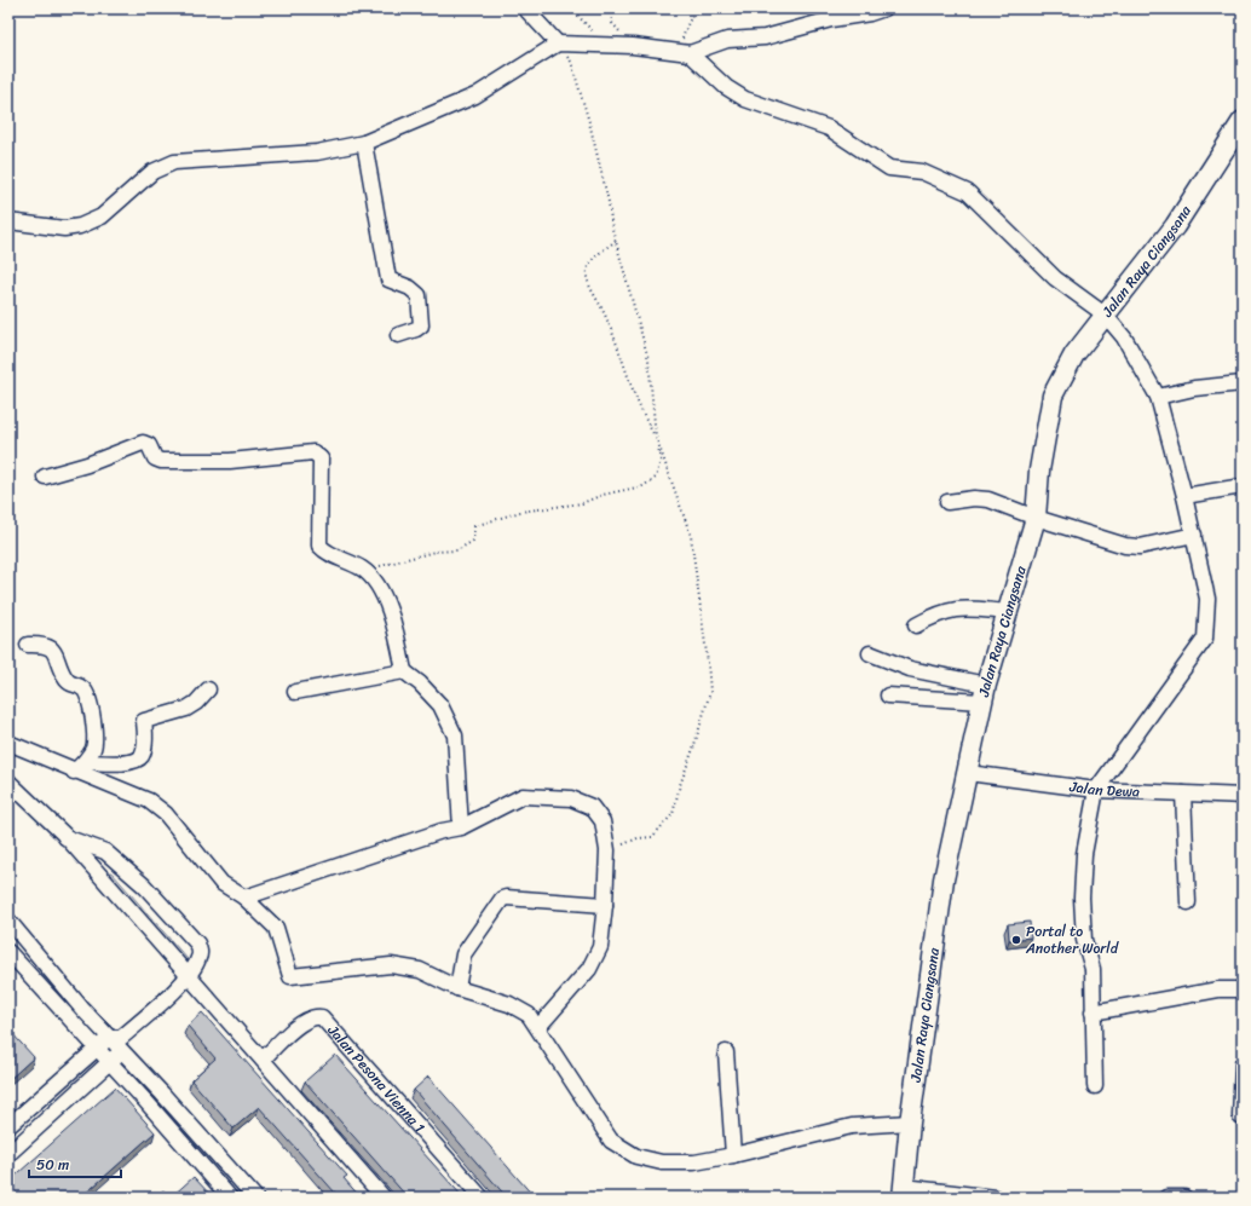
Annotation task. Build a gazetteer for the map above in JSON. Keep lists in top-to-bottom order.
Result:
{
  "streets": {
    "main road": ["Jalan Raya Ciangsana"],
    "street": ["Jalan Dewa", "Jalan Pesona Vienna 1"]
  },
  "crossings": [
    ["Jalan Raya Ciangsana", "Jalan Dewa"]
  ],
  "places": ["Portal to Another World"],
  "scale_bar": "50 m"
}
